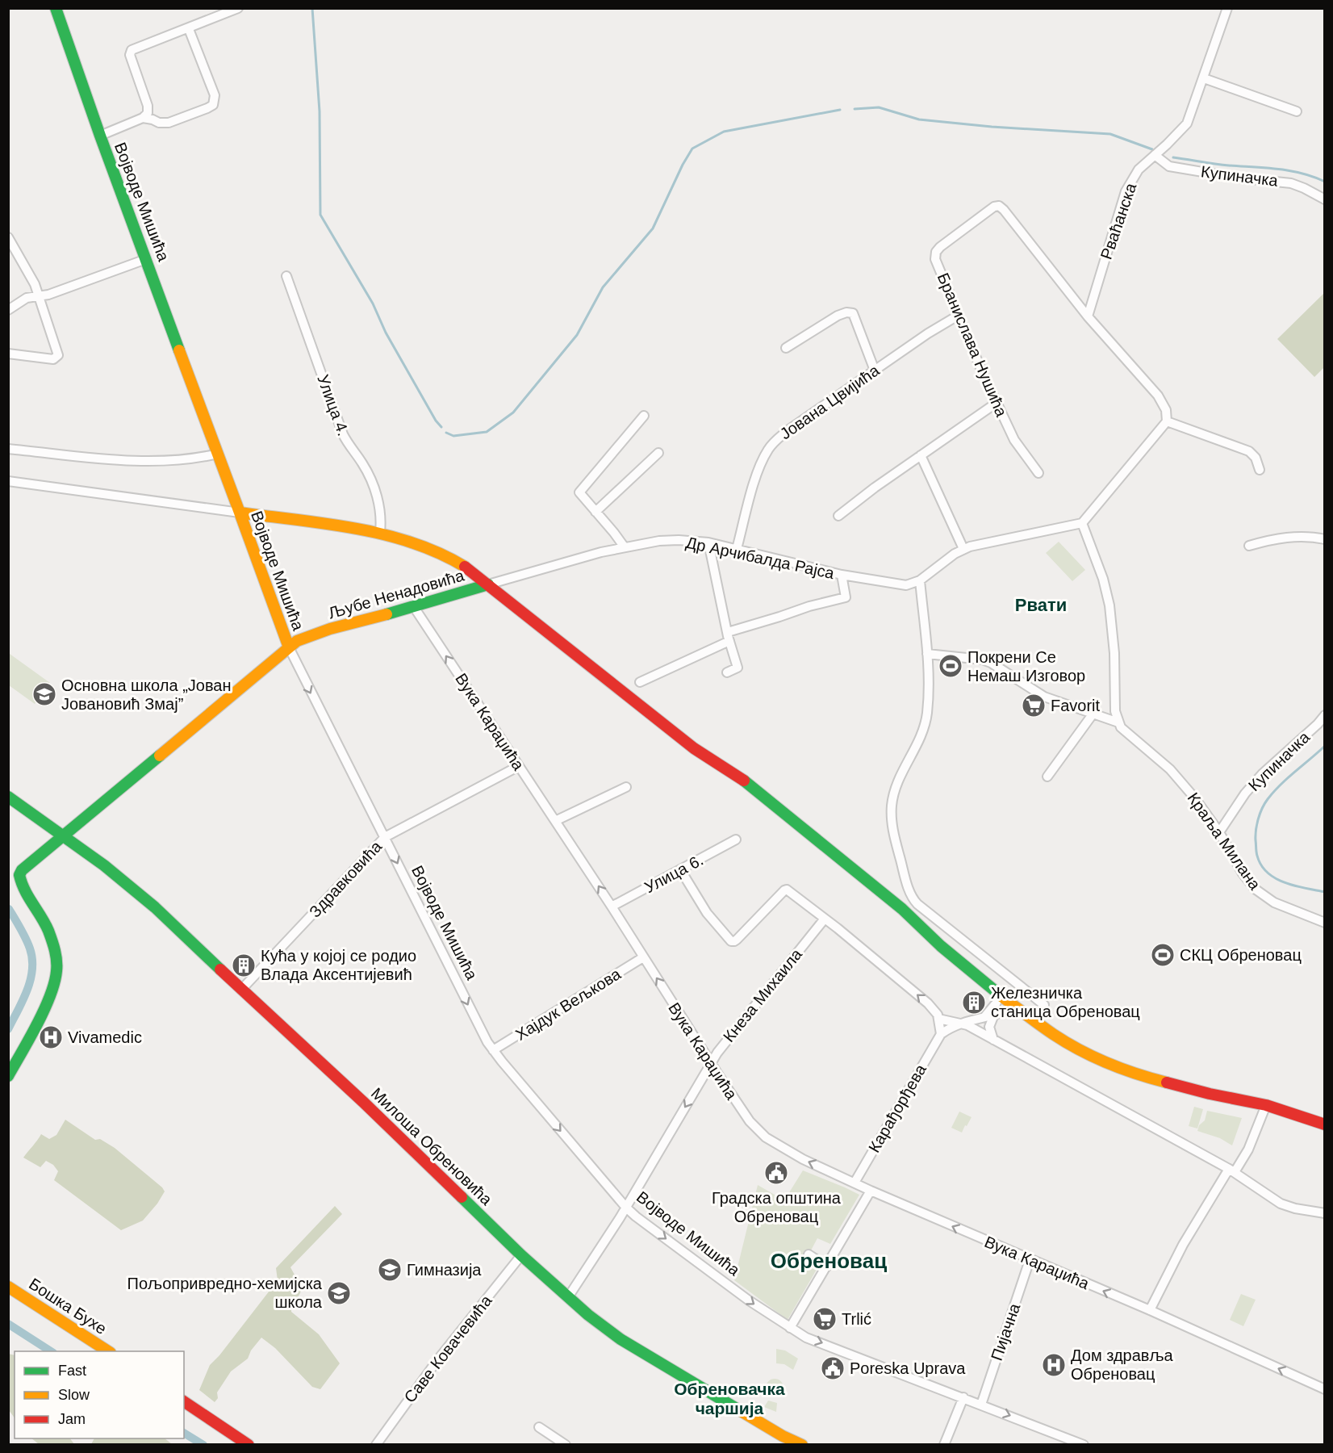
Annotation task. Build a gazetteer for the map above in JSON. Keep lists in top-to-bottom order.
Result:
{
  "streets": {
    "main road": [
      "Војводе Мишића",
      "Љубе Ненадовића",
      "Милоша Обреновића",
      "Бошка Бухе"
    ],
    "street": [
      "Купиначка",
      "Рваћанска",
      "Бранислава Нушића",
      "Јована Цвијића",
      "Улица 4.",
      "Др Арчибалда Рајса",
      "Вука Караџића",
      "Краља Милана",
      "Улица 6.",
      "Здравковића",
      "Кнеза Михаила",
      "Хајдук Вељкова",
      "Карађорђева",
      "Пијачна",
      "Саве Ковачевића"
    ]
  },
  "crossings": [
    ["Купиначка", "Рваћанска"],
    ["Купиначка", "Краља Милана"],
    ["Војводе Мишића", "Љубе Ненадовића"],
    ["Војводе Мишића", "Здравковића"],
    ["Војводе Мишића", "Кнеза Михаила"],
    ["Војводе Мишића", "Хајдук Вељкова"],
    ["Војводе Мишића", "Пијачна"],
    ["Рваћанска", "Бранислава Нушића"],
    ["Бранислава Нушића", "Јована Цвијића"],
    ["Јована Цвијића", "Др Арчибалда Рајса"],
    ["Др Арчибалда Рајса", "Љубе Ненадовића"],
    ["Љубе Ненадовића", "Вука Караџића"],
    ["Љубе Ненадовића", "Милоша Обреновића"],
    ["Вука Караџића", "Улица 6."],
    ["Вука Караџића", "Здравковића"],
    ["Вука Караџића", "Кнеза Михаила"],
    ["Вука Караџића", "Хајдук Вељкова"],
    ["Вука Караџића", "Карађорђева"],
    ["Вука Караџића", "Пијачна"],
    ["Здравковића", "Милоша Обреновића"],
    ["Кнеза Михаила", "Милоша Обреновића"],
    ["Милоша Обреновића", "Саве Ковачевића"]
  ],
  "one_way": ["Војводе Мишића", "Вука Караџића", "Кнеза Михаила"],
  "districts": ["Рвати", "Обреновац", "Обреновачка чаршија"],
  "places": {
    "sports": ["Покрени Се Немаш Изговор", "СКЦ Обреновац"],
    "school or university": ["Основна школа „Јован Јовановић Змај”", "Гимназија", "Пољопривредно-хемијска школа"],
    "supermarket": ["Favorit", "Trlić"],
    "building": ["Кућа у којој се родио Влада Аксентијевић", "Железничка станица Обреновац"],
    "hospital": ["Vivamedic", "Дом здравља Обреновац"],
    "public building": ["Градска општина Обреновац", "Poreska Uprava"]
  },
  "legend": ["Fast", "Slow", "Jam"]
}
